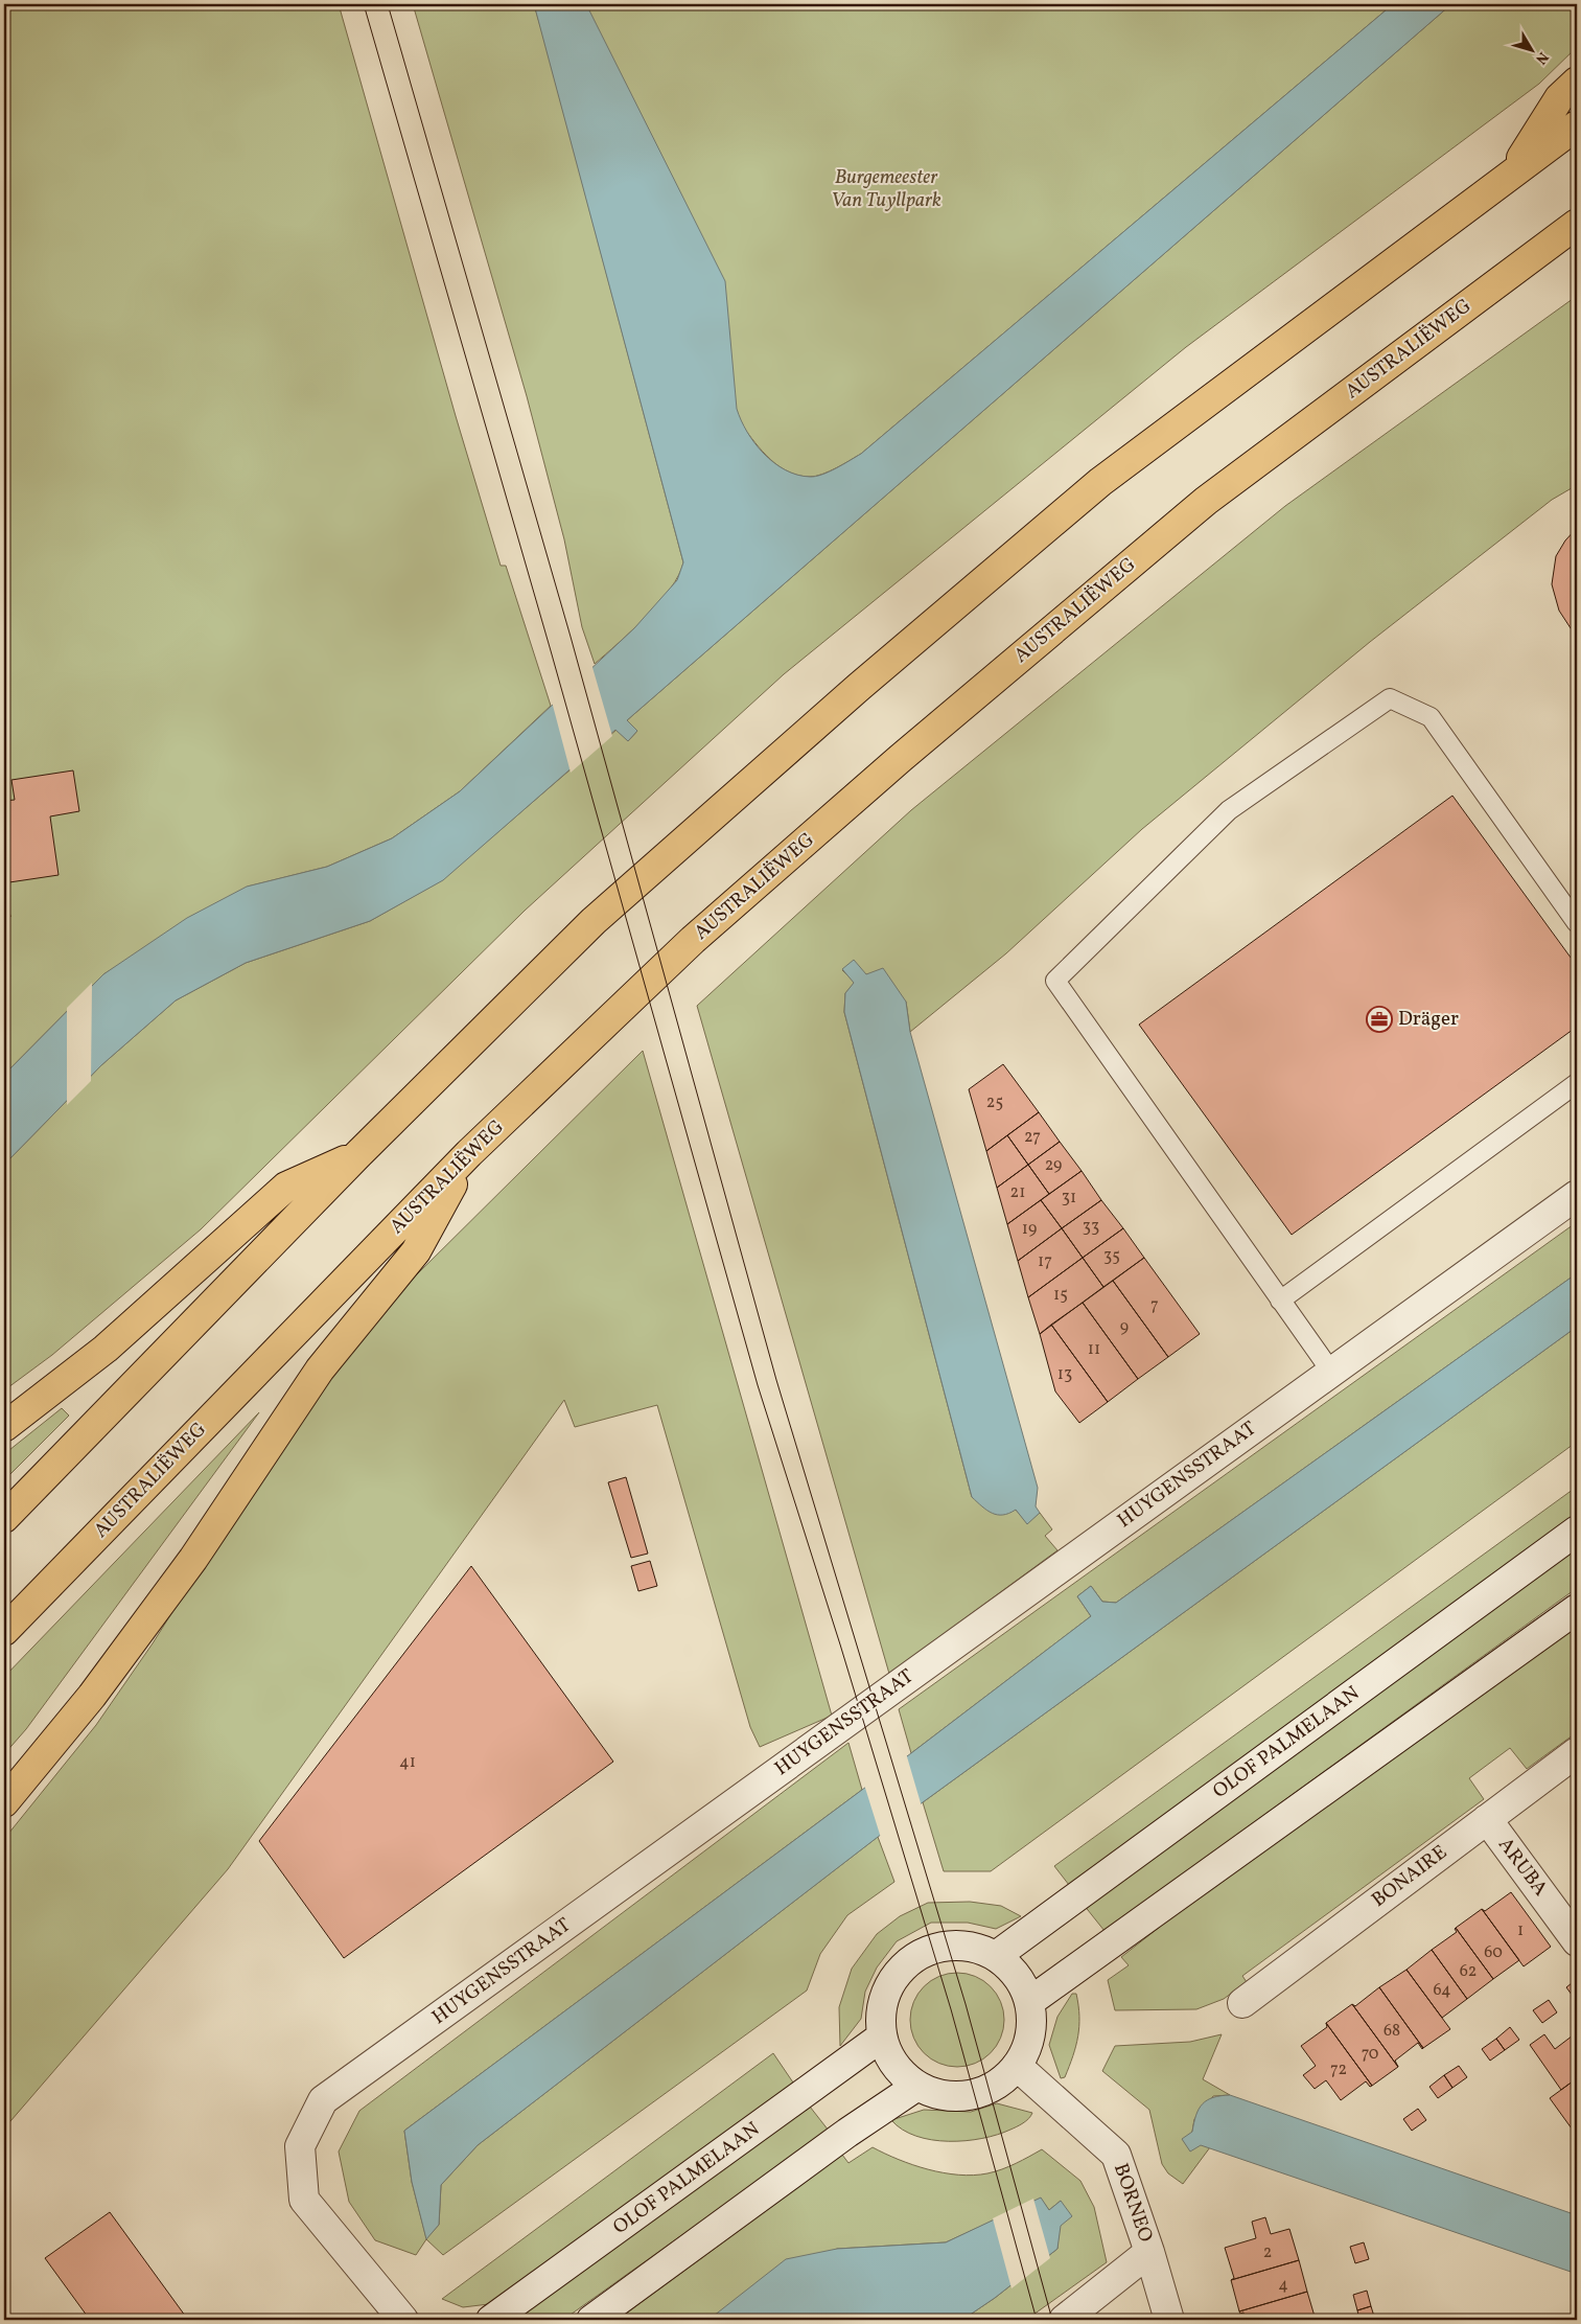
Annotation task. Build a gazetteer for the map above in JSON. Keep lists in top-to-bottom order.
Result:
{
  "streets": {
    "main road": ["AUSTRALIËWEG"],
    "street": [
      "HUYGENSSTRAAT",
      "OLOF PALMELAAN",
      "ARUBA",
      "BONAIRE",
      "BORNEO"
    ]
  },
  "crossings": [
    ["OLOF PALMELAAN", "BORNEO"],
    ["ARUBA", "BONAIRE"]
  ],
  "parks": ["Burgemeester Van Tuyllpark"],
  "places": {
    "office": ["Dräger"]
  },
  "house_numbers": [
    "25",
    "27",
    "29",
    "21",
    "31",
    "33",
    "19",
    "35",
    "17",
    "15",
    "7",
    "9",
    "11",
    "13",
    "41",
    "1",
    "60",
    "62",
    "64",
    "68",
    "70",
    "72",
    "2",
    "4"
  ],
  "north": "bottom right"
}
